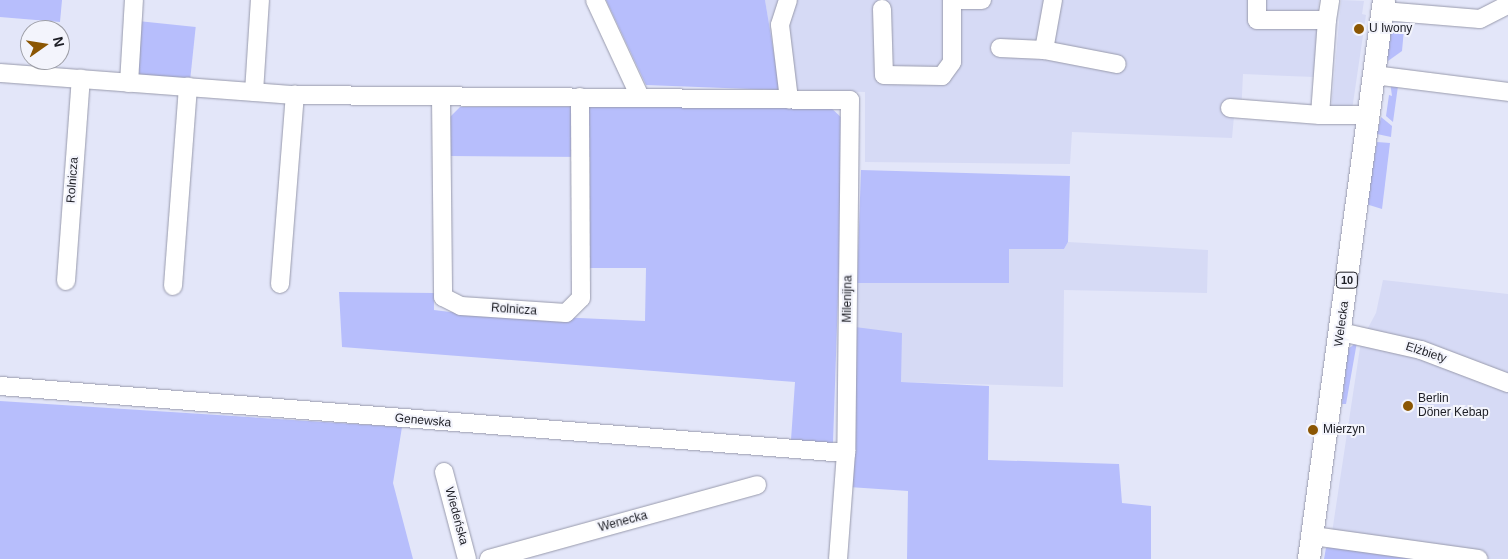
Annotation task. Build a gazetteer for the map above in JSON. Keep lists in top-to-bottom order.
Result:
{
  "streets": {
    "main road": ["10", "Welecka"],
    "street": [
      "Rolnicza",
      "Milenijna",
      "Elżbiety",
      "Genewska",
      "Wiedeńska",
      "Wenecka"
    ]
  },
  "crossings": [
    ["Milenijna", "Genewska"],
    ["Welecka", "Elżbiety"]
  ],
  "places": ["U Iwony", "Berlin Döner Kebap", "Mierzyn"],
  "north": "right"
}
